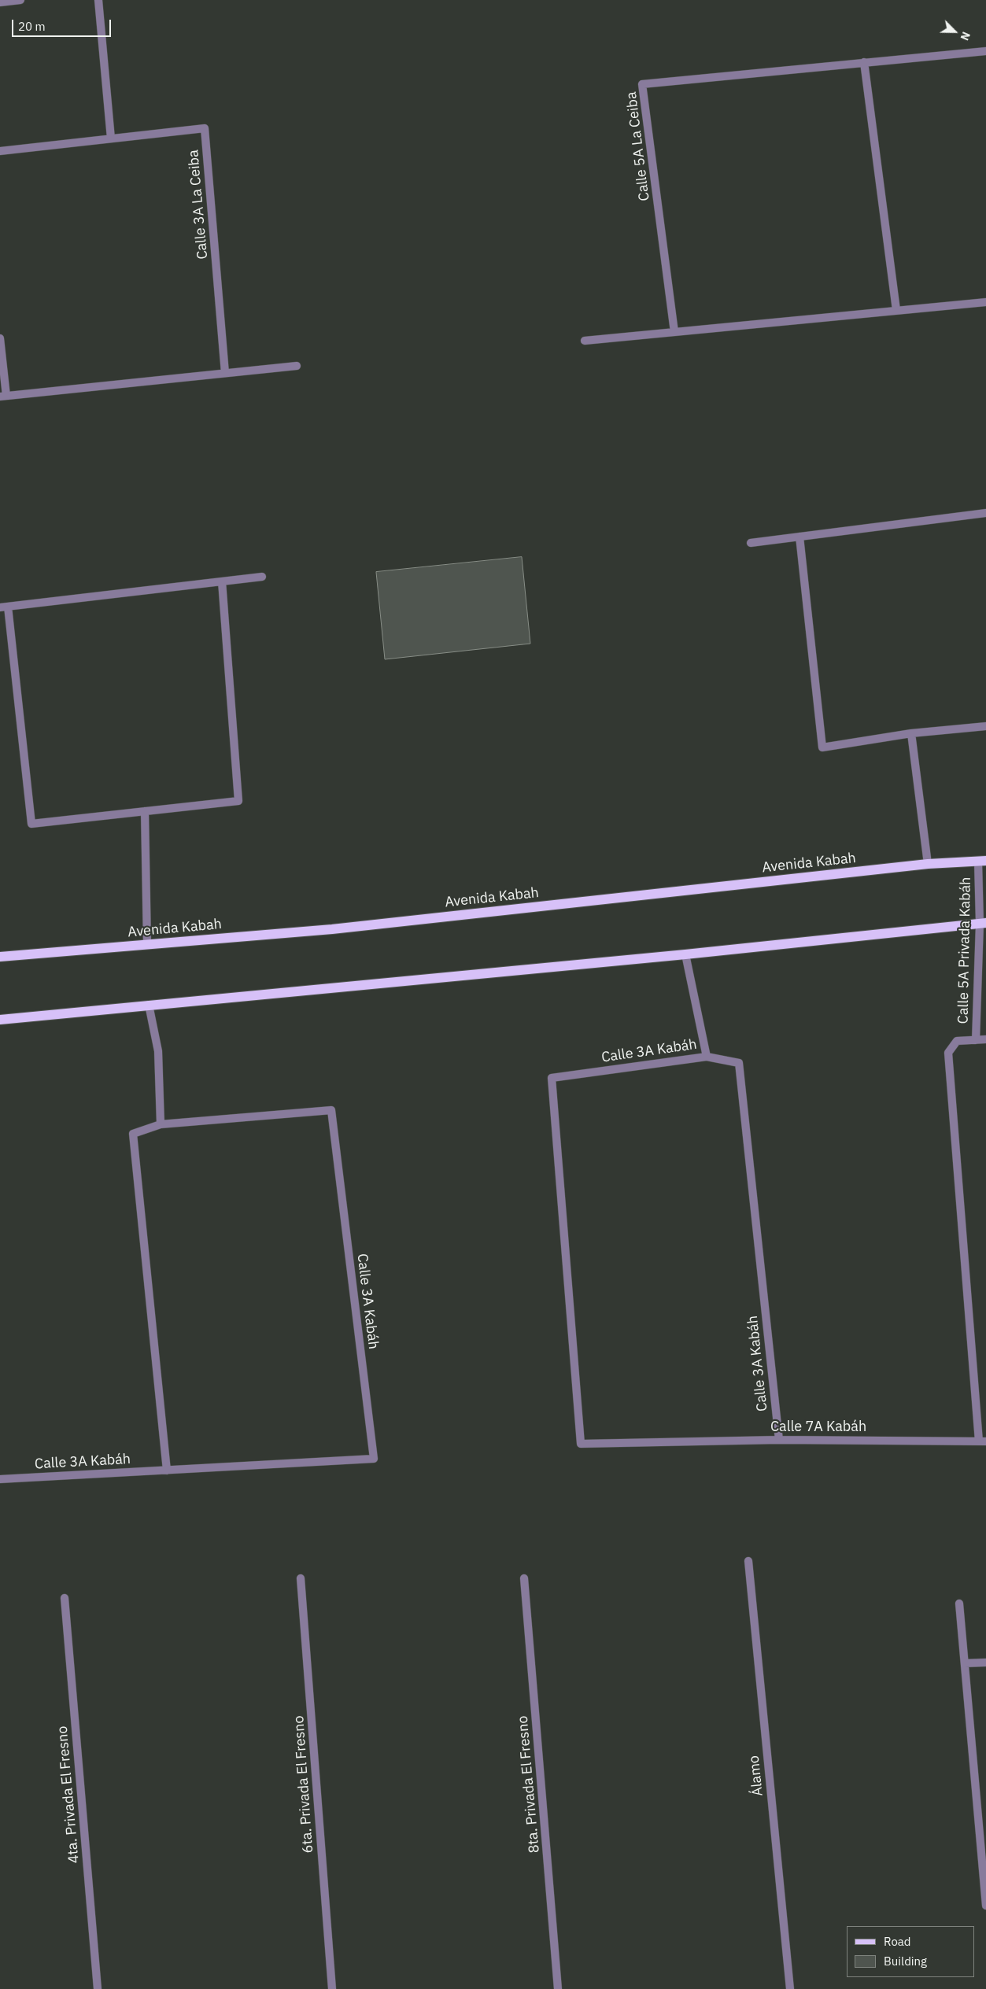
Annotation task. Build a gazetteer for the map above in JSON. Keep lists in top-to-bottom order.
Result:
{
  "streets": {
    "main road": ["Avenida Kabah"],
    "street": [
      "Calle 5A La Ceiba",
      "Calle 3A La Ceiba",
      "Calle 5A Privada Kabáh",
      "Calle 3A Kabáh",
      "Calle 7A Kabáh",
      "Álamo",
      "6ta. Privada El Fresno",
      "8ta. Privada El Fresno",
      "4ta. Privada El Fresno"
    ]
  },
  "crossings": [
    ["Avenida Kabah", "Calle 5A Privada Kabáh"],
    ["Calle 3A Kabáh", "Calle 7A Kabáh"]
  ],
  "legend": ["Road", "Building"],
  "scale_bar": "20 m",
  "north": "bottom right"
}
